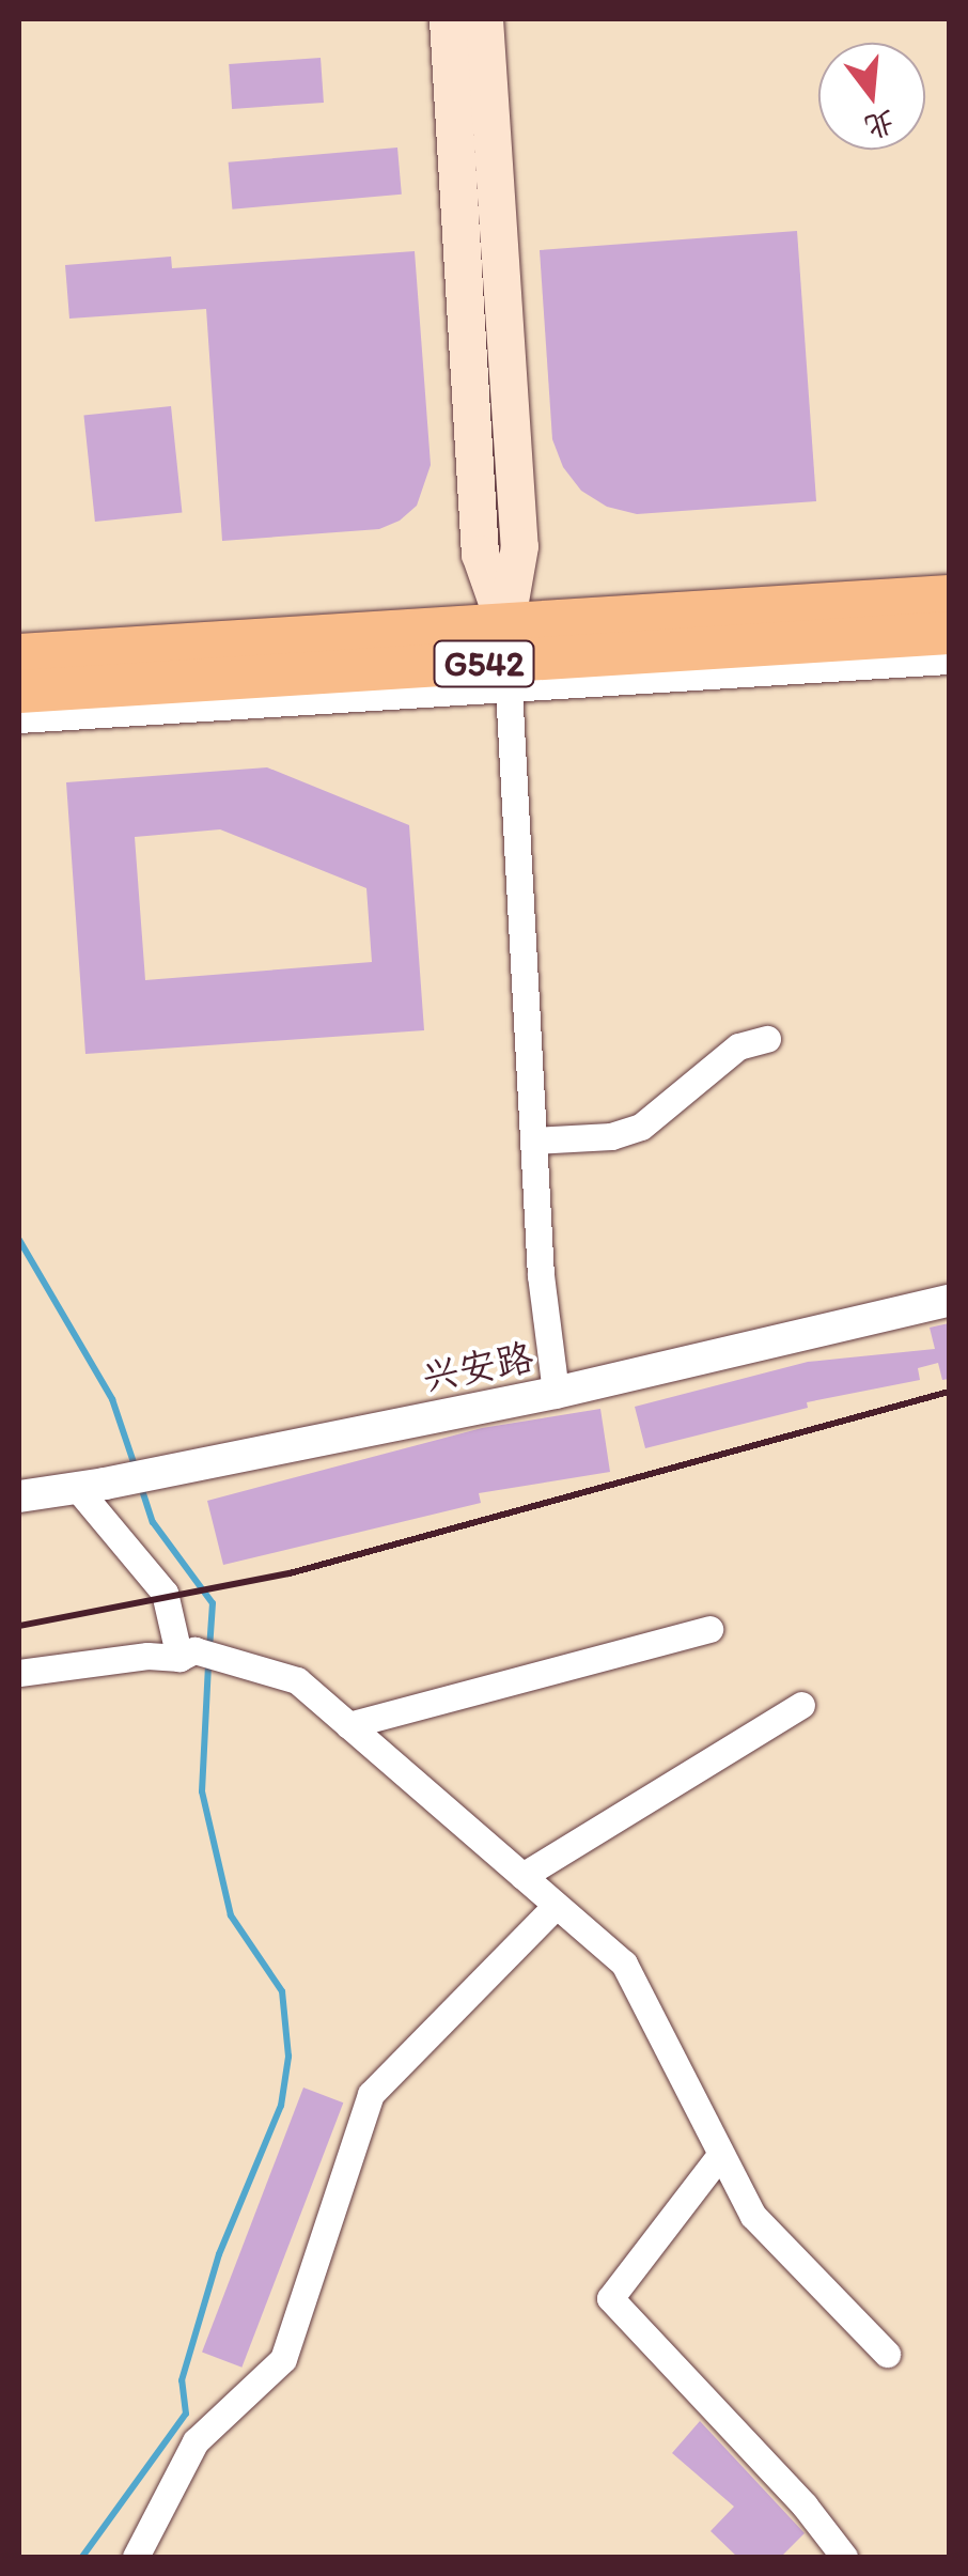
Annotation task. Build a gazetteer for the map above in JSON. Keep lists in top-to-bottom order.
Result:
{
  "streets": {
    "highway": ["G542"],
    "street": ["兴安路"]
  },
  "north": "bottom"
}
